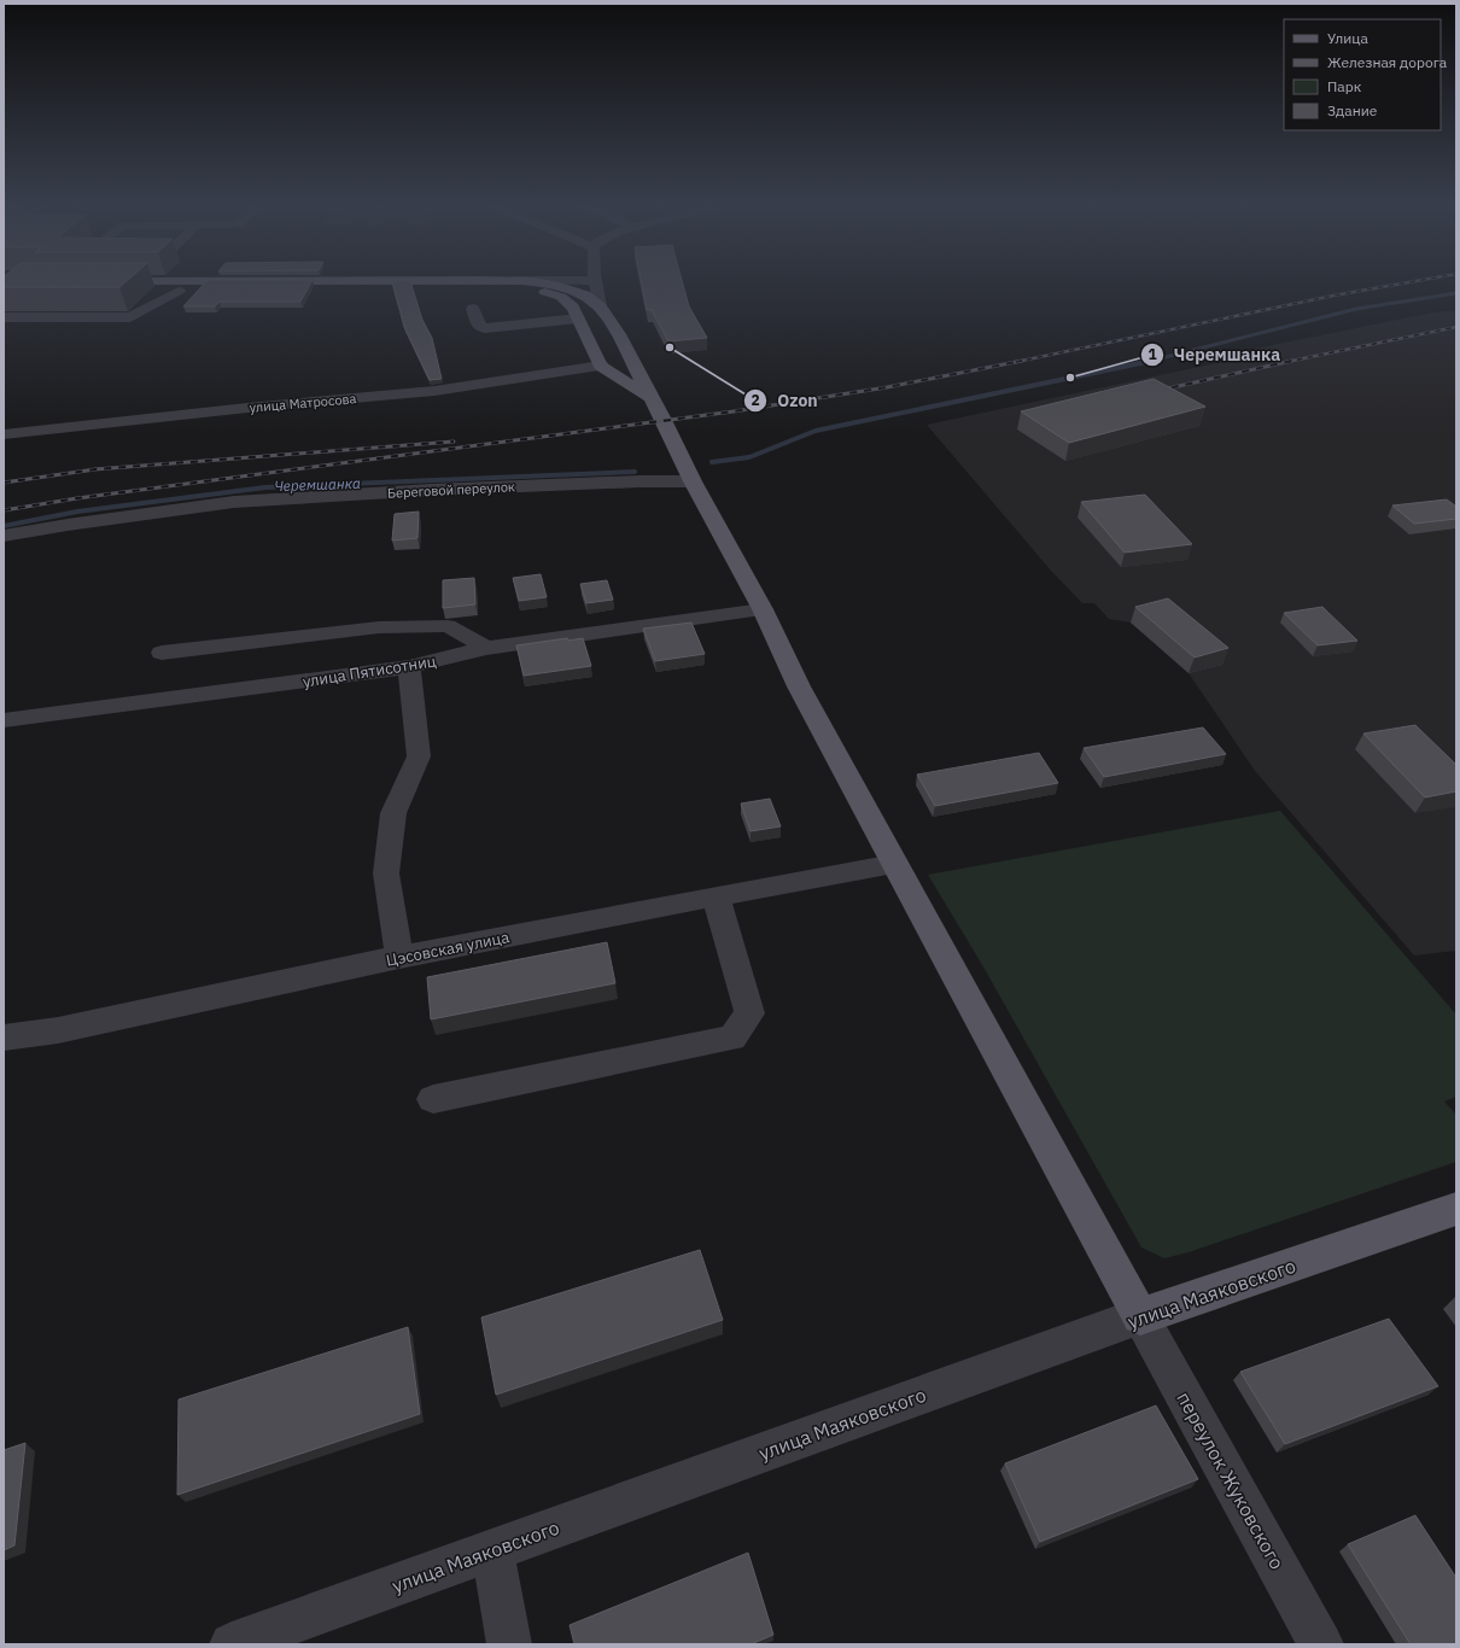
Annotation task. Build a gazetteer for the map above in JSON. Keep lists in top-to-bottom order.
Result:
{
  "streets": {
    "main road": ["улица Маяковского"],
    "street": [
      "улица Матросова",
      "Береговой переулок",
      "улица Пятисотниц",
      "Цэсовская улица",
      "переулок Жуковского"
    ]
  },
  "crossings": [
    ["улица Маяковского", "переулок Жуковского"]
  ],
  "water": ["Черемшанка"],
  "places": ["Ozon", "Черемшанка"],
  "legend": [
    "Улица",
    "Железная дорога",
    "Парк",
    "Здание"
  ]
}
